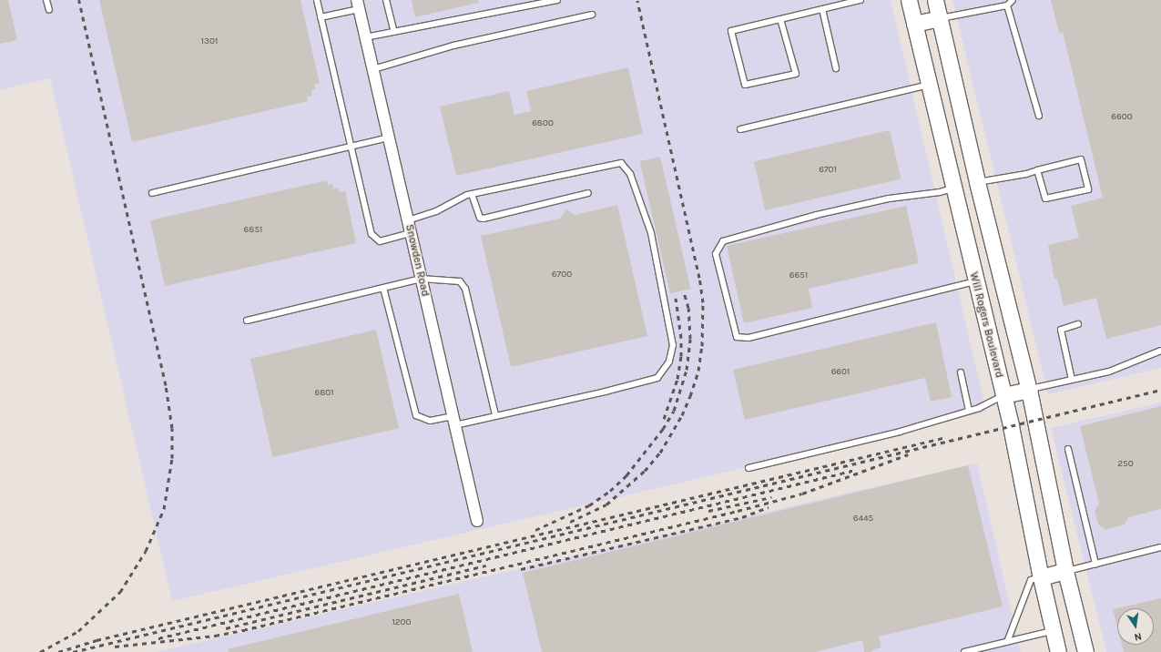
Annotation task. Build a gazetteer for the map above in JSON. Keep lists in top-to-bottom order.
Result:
{
  "streets": {
    "main road": ["Will Rogers Boulevard"],
    "street": ["Snowden Road"]
  },
  "house_numbers": [
    "1301",
    "6600",
    "6800",
    "6701",
    "6851",
    "6700",
    "6651",
    "6601",
    "6801",
    "250",
    "6445",
    "1200"
  ],
  "north": "bottom"
}
